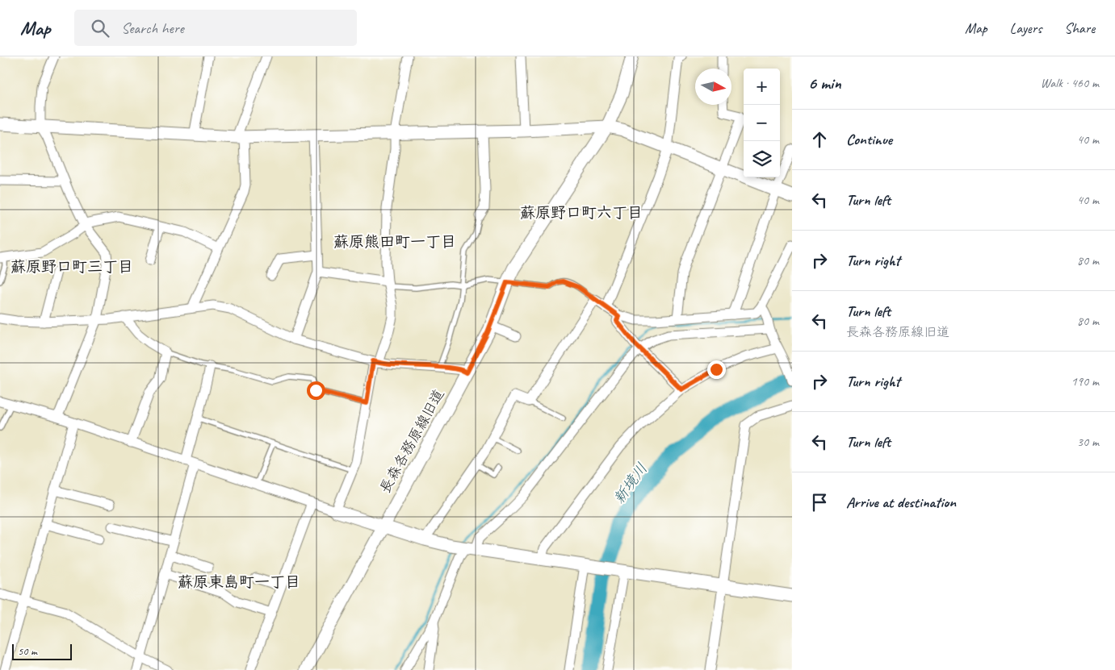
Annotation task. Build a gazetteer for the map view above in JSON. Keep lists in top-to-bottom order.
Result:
{
  "streets": {
    "street": ["長森各務原線旧道"]
  },
  "districts": [
    "蘇原野口町六丁目",
    "蘇原熊田町一丁目",
    "蘇原野口町三丁目",
    "蘇原東島町一丁目"
  ],
  "water": ["新境川"],
  "scale_bar": "50 m",
  "north": "right",
  "page": {
    "header": "Map",
    "search": "Search here",
    "nav": ["Map", "Layers", "Share"],
    "heading": ["6 min", "Walk · 460 m"],
    "map_buttons": ["+", "−"],
    "list": [
      ["Continue", "40 m"],
      ["Turn left", "40 m"],
      ["Turn right", "80 m"],
      ["Turn left", "長森各務原線旧道", "80 m"],
      ["Turn right", "190 m"],
      ["Turn left", "30 m"],
      "Arrive at destination"
    ],
    "scale": "50 m"
  }
}
